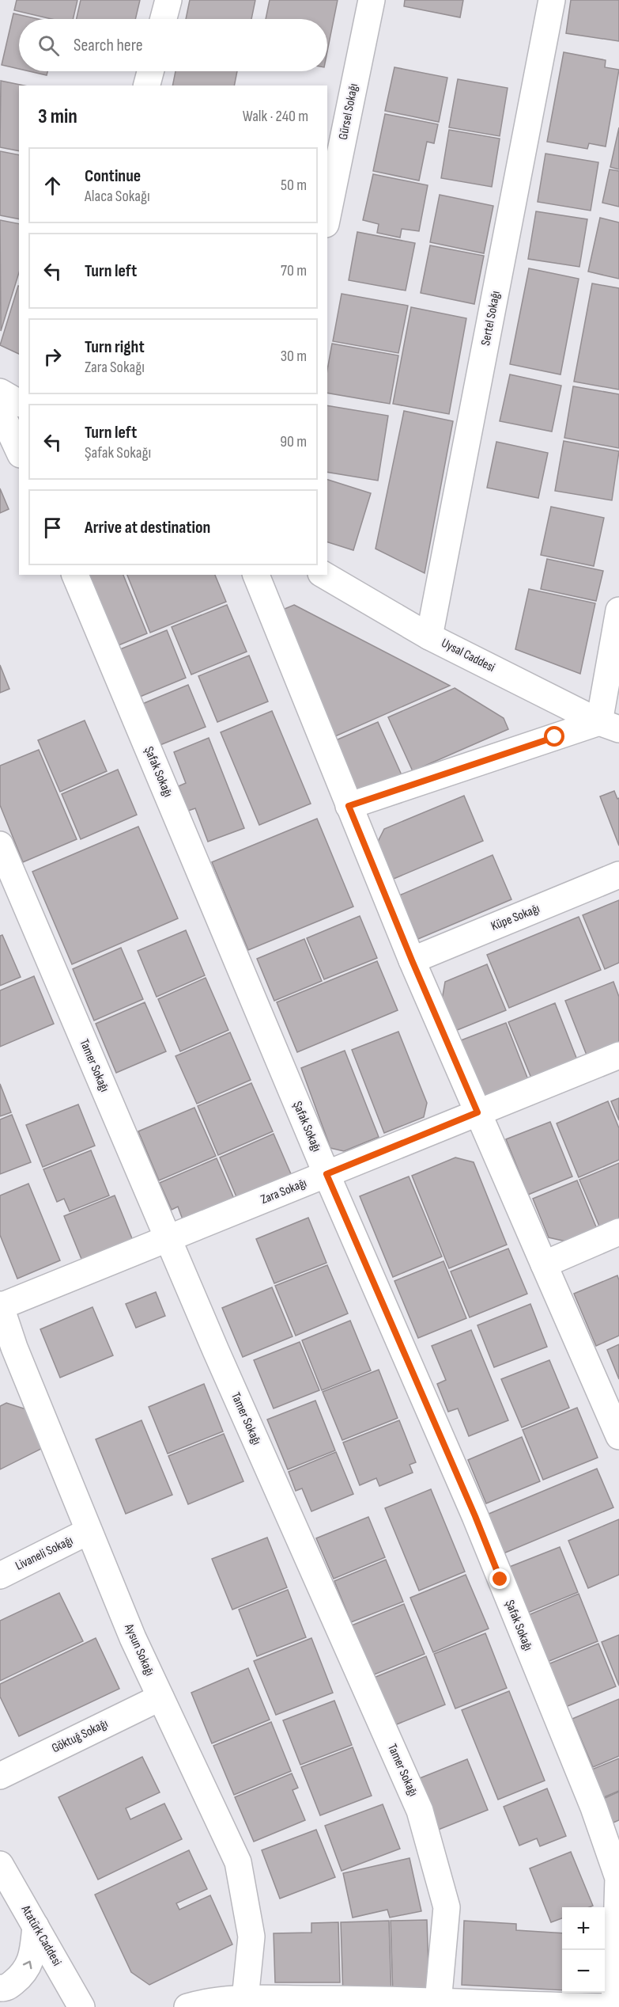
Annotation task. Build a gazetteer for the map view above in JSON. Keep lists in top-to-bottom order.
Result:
{
  "streets": {
    "street": [
      "Gürsel Sokağı",
      "Sertel Sokağı",
      "Uysal Caddesi",
      "Şafak Sokağı",
      "Küpe Sokağı",
      "Tamer Sokağı",
      "Zara Sokağı",
      "Livaneli Sokağı",
      "Aysun Sokağı",
      "Göktuğ Sokağı",
      "Atatürk Caddesi"
    ]
  },
  "crossings": [
    ["Sertel Sokağı", "Uysal Caddesi"],
    ["Şafak Sokağı", "Zara Sokağı"],
    ["Tamer Sokağı", "Zara Sokağı"],
    ["Zara Sokağı", "Aysun Sokağı"],
    ["Livaneli Sokağı", "Aysun Sokağı"],
    ["Aysun Sokağı", "Göktuğ Sokağı"]
  ],
  "page": {
    "search": "Search here",
    "heading": ["3 min", "Walk · 240 m"],
    "list": [
      ["Continue", "Alaca Sokağı", "50 m"],
      ["Turn left", "70 m"],
      ["Turn right", "Zara Sokağı", "30 m"],
      ["Turn left", "Şafak Sokağı", "90 m"],
      "Arrive at destination"
    ],
    "map_buttons": ["+", "−"]
  }
}
